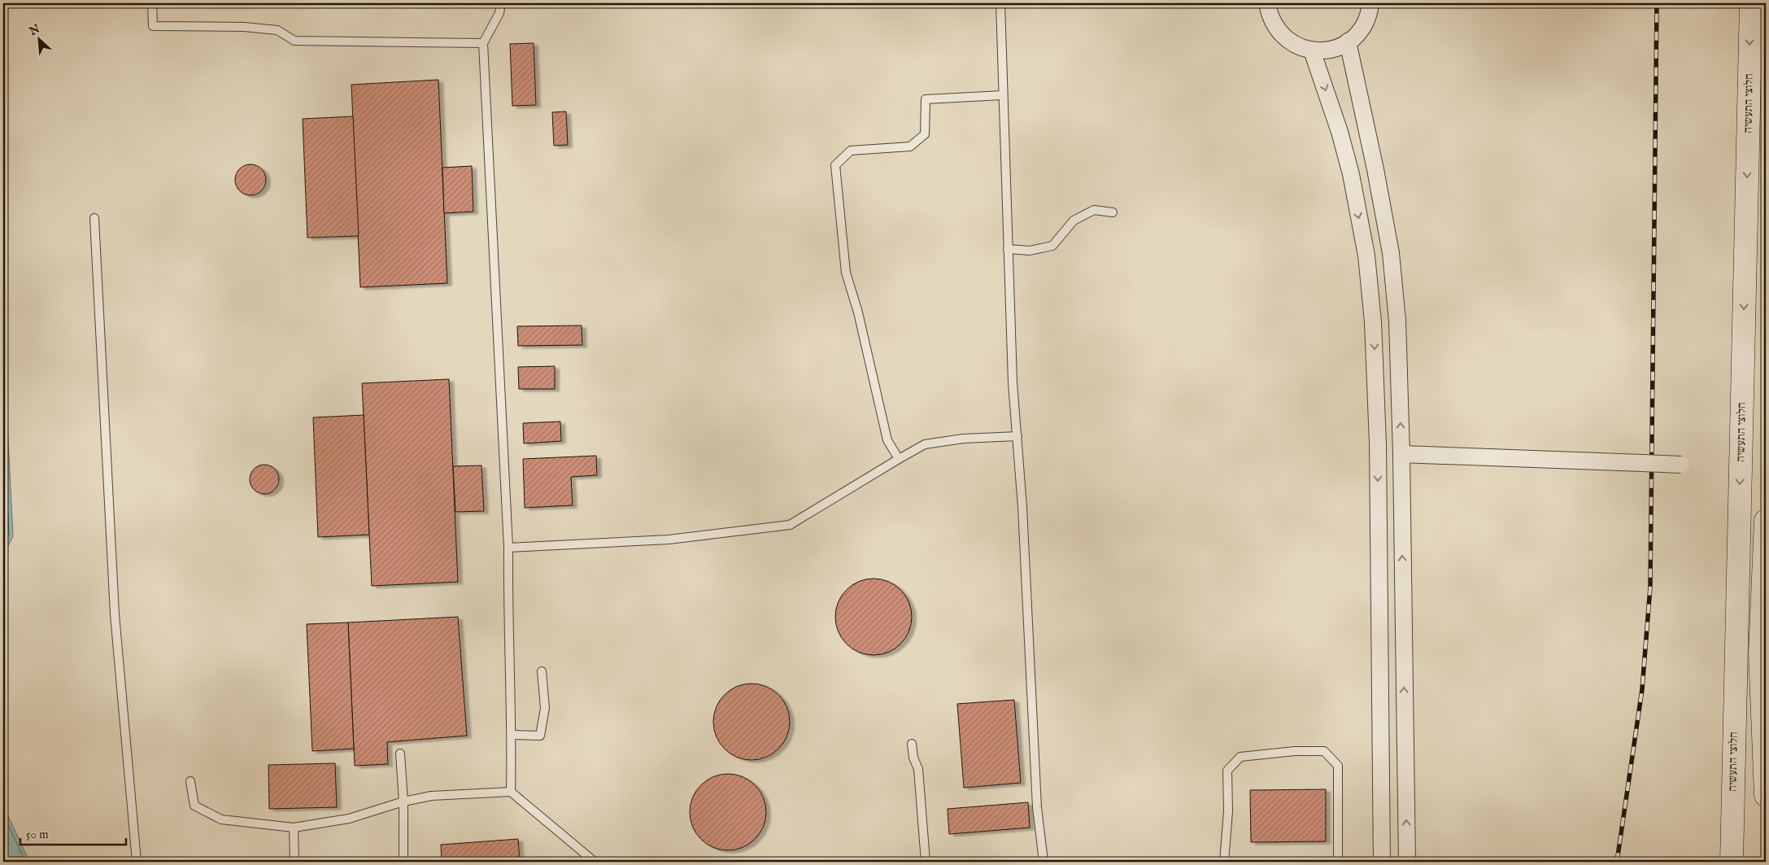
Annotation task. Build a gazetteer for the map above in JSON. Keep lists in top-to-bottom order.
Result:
{
  "streets": {
    "street": ["חלוצי התעשיה"]
  },
  "scale_bar": "50 m",
  "north": "top left"
}
